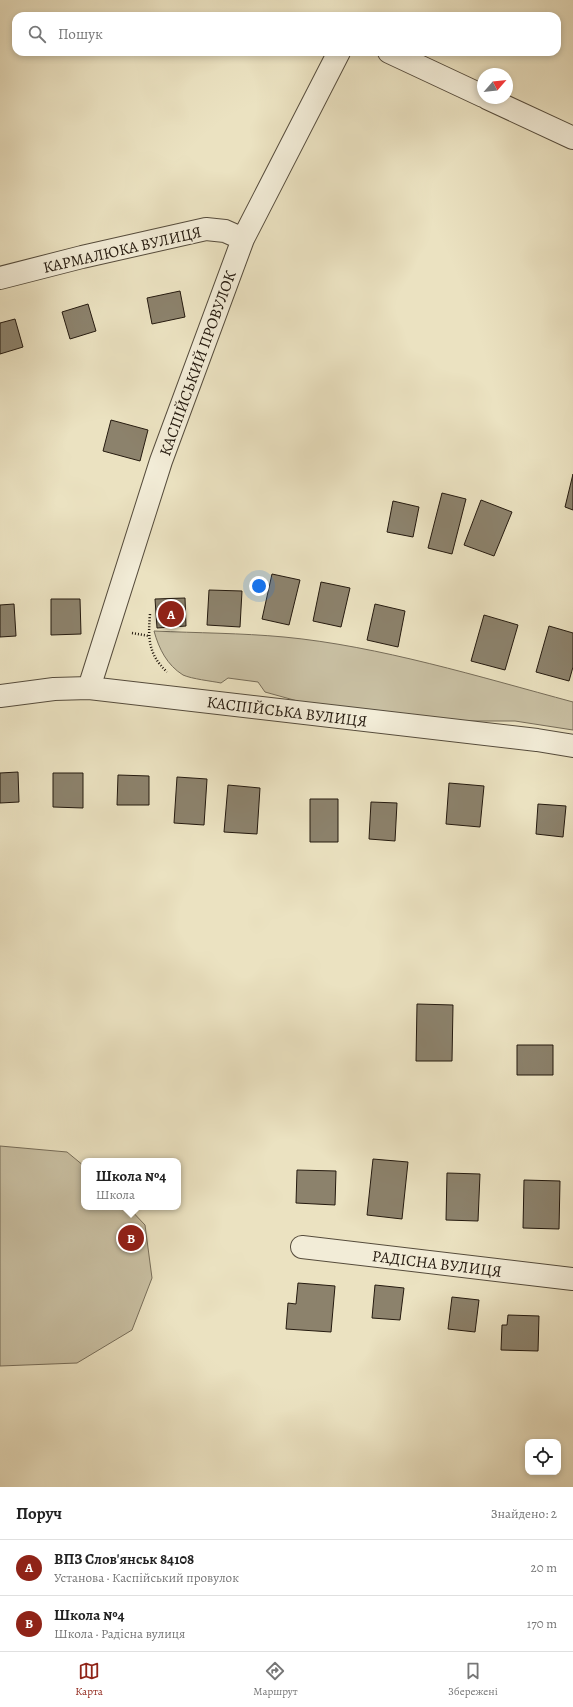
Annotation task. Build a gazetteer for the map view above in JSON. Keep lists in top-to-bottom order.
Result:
{
  "streets": {
    "street": [
      "КАРМАЛЮКА ВУЛИЦЯ",
      "КАСПІЙСЬКИЙ ПРОВУЛОК",
      "КАСПІЙСЬКА ВУЛИЦЯ",
      "РАДІСНА ВУЛИЦЯ"
    ]
  },
  "crossings": [
    ["КАРМАЛЮКА ВУЛИЦЯ", "КАСПІЙСЬКИЙ ПРОВУЛОК"],
    ["КАСПІЙСЬКИЙ ПРОВУЛОК", "КАСПІЙСЬКА ВУЛИЦЯ"]
  ],
  "north": "top right",
  "page": {
    "search": "Пошук",
    "pins": ["A", "B"],
    "popup": ["Школа №4", "Школа"],
    "heading": ["Поруч", "Знайдено: 2"],
    "list": [
      {
        "mark": "A",
        "name": "ВПЗ Слов'янськ 84108",
        "note": "Установа · Каспійський провулок",
        "value": "20 m"
      },
      {
        "mark": "B",
        "name": "Школа №4",
        "note": "Школа · Радісна вулиця",
        "value": "170 m"
      }
    ],
    "nav": ["Карта", "Маршрут", "Збережені"]
  }
}
